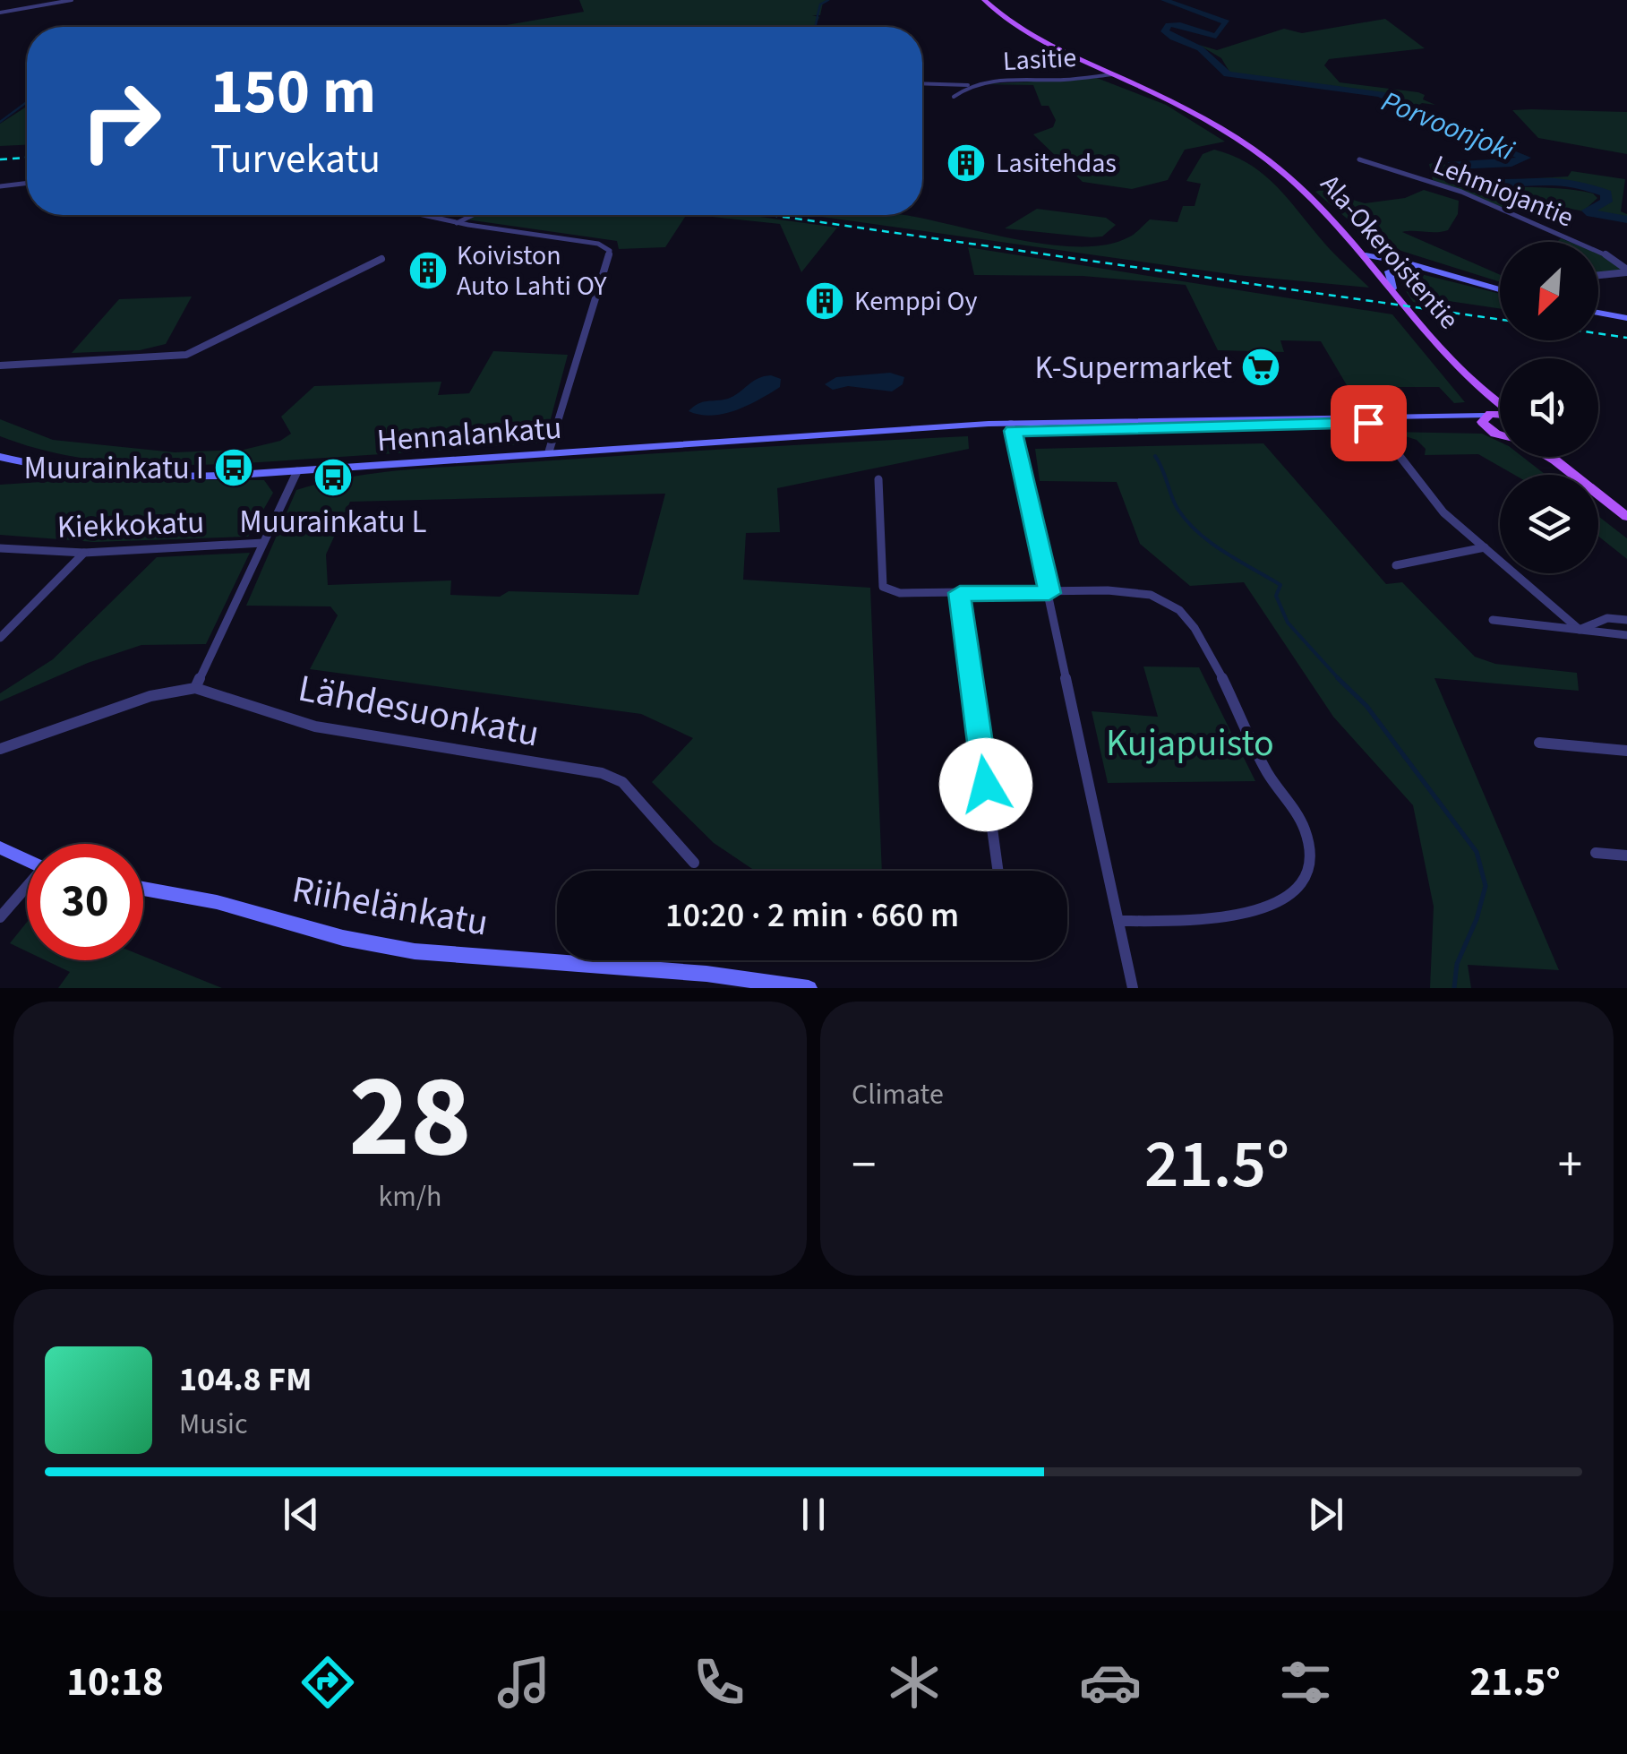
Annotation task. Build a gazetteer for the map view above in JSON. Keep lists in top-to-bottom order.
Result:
{
  "streets": {
    "main road": ["Ala-Okeroistentie"],
    "street": [
      "Lasitie",
      "Lehmiojantie",
      "Hennalankatu",
      "Kiekkokatu",
      "Lähdesuonkatu",
      "Riihelänkatu"
    ]
  },
  "crossings": [
    ["Lasitie", "Ala-Okeroistentie"],
    ["Ala-Okeroistentie", "Hennalankatu"]
  ],
  "water": ["Porvoonjoki"],
  "parks": ["Kujapuisto"],
  "places": {
    "building": ["Lasitehdas", "Koiviston Auto Lahti OY", "Kemppi Oy"],
    "supermarket": ["K-Supermarket"],
    "bus stop": ["Muurainkatu I", "Muurainkatu L"]
  },
  "north": "bottom left",
  "page": {
    "turn": ["150 m", "Turvekatu"],
    "limit": "30",
    "trip": "10:20 · 2 min · 660 m",
    "tile": [
      ["28", "km/h"],
      "Climate"
    ],
    "heat": ["−", "21.5°", "+"],
    "song": ["104.8 FM", "Music"],
    "tabs": ["10:18", "21.5°"]
  }
}
